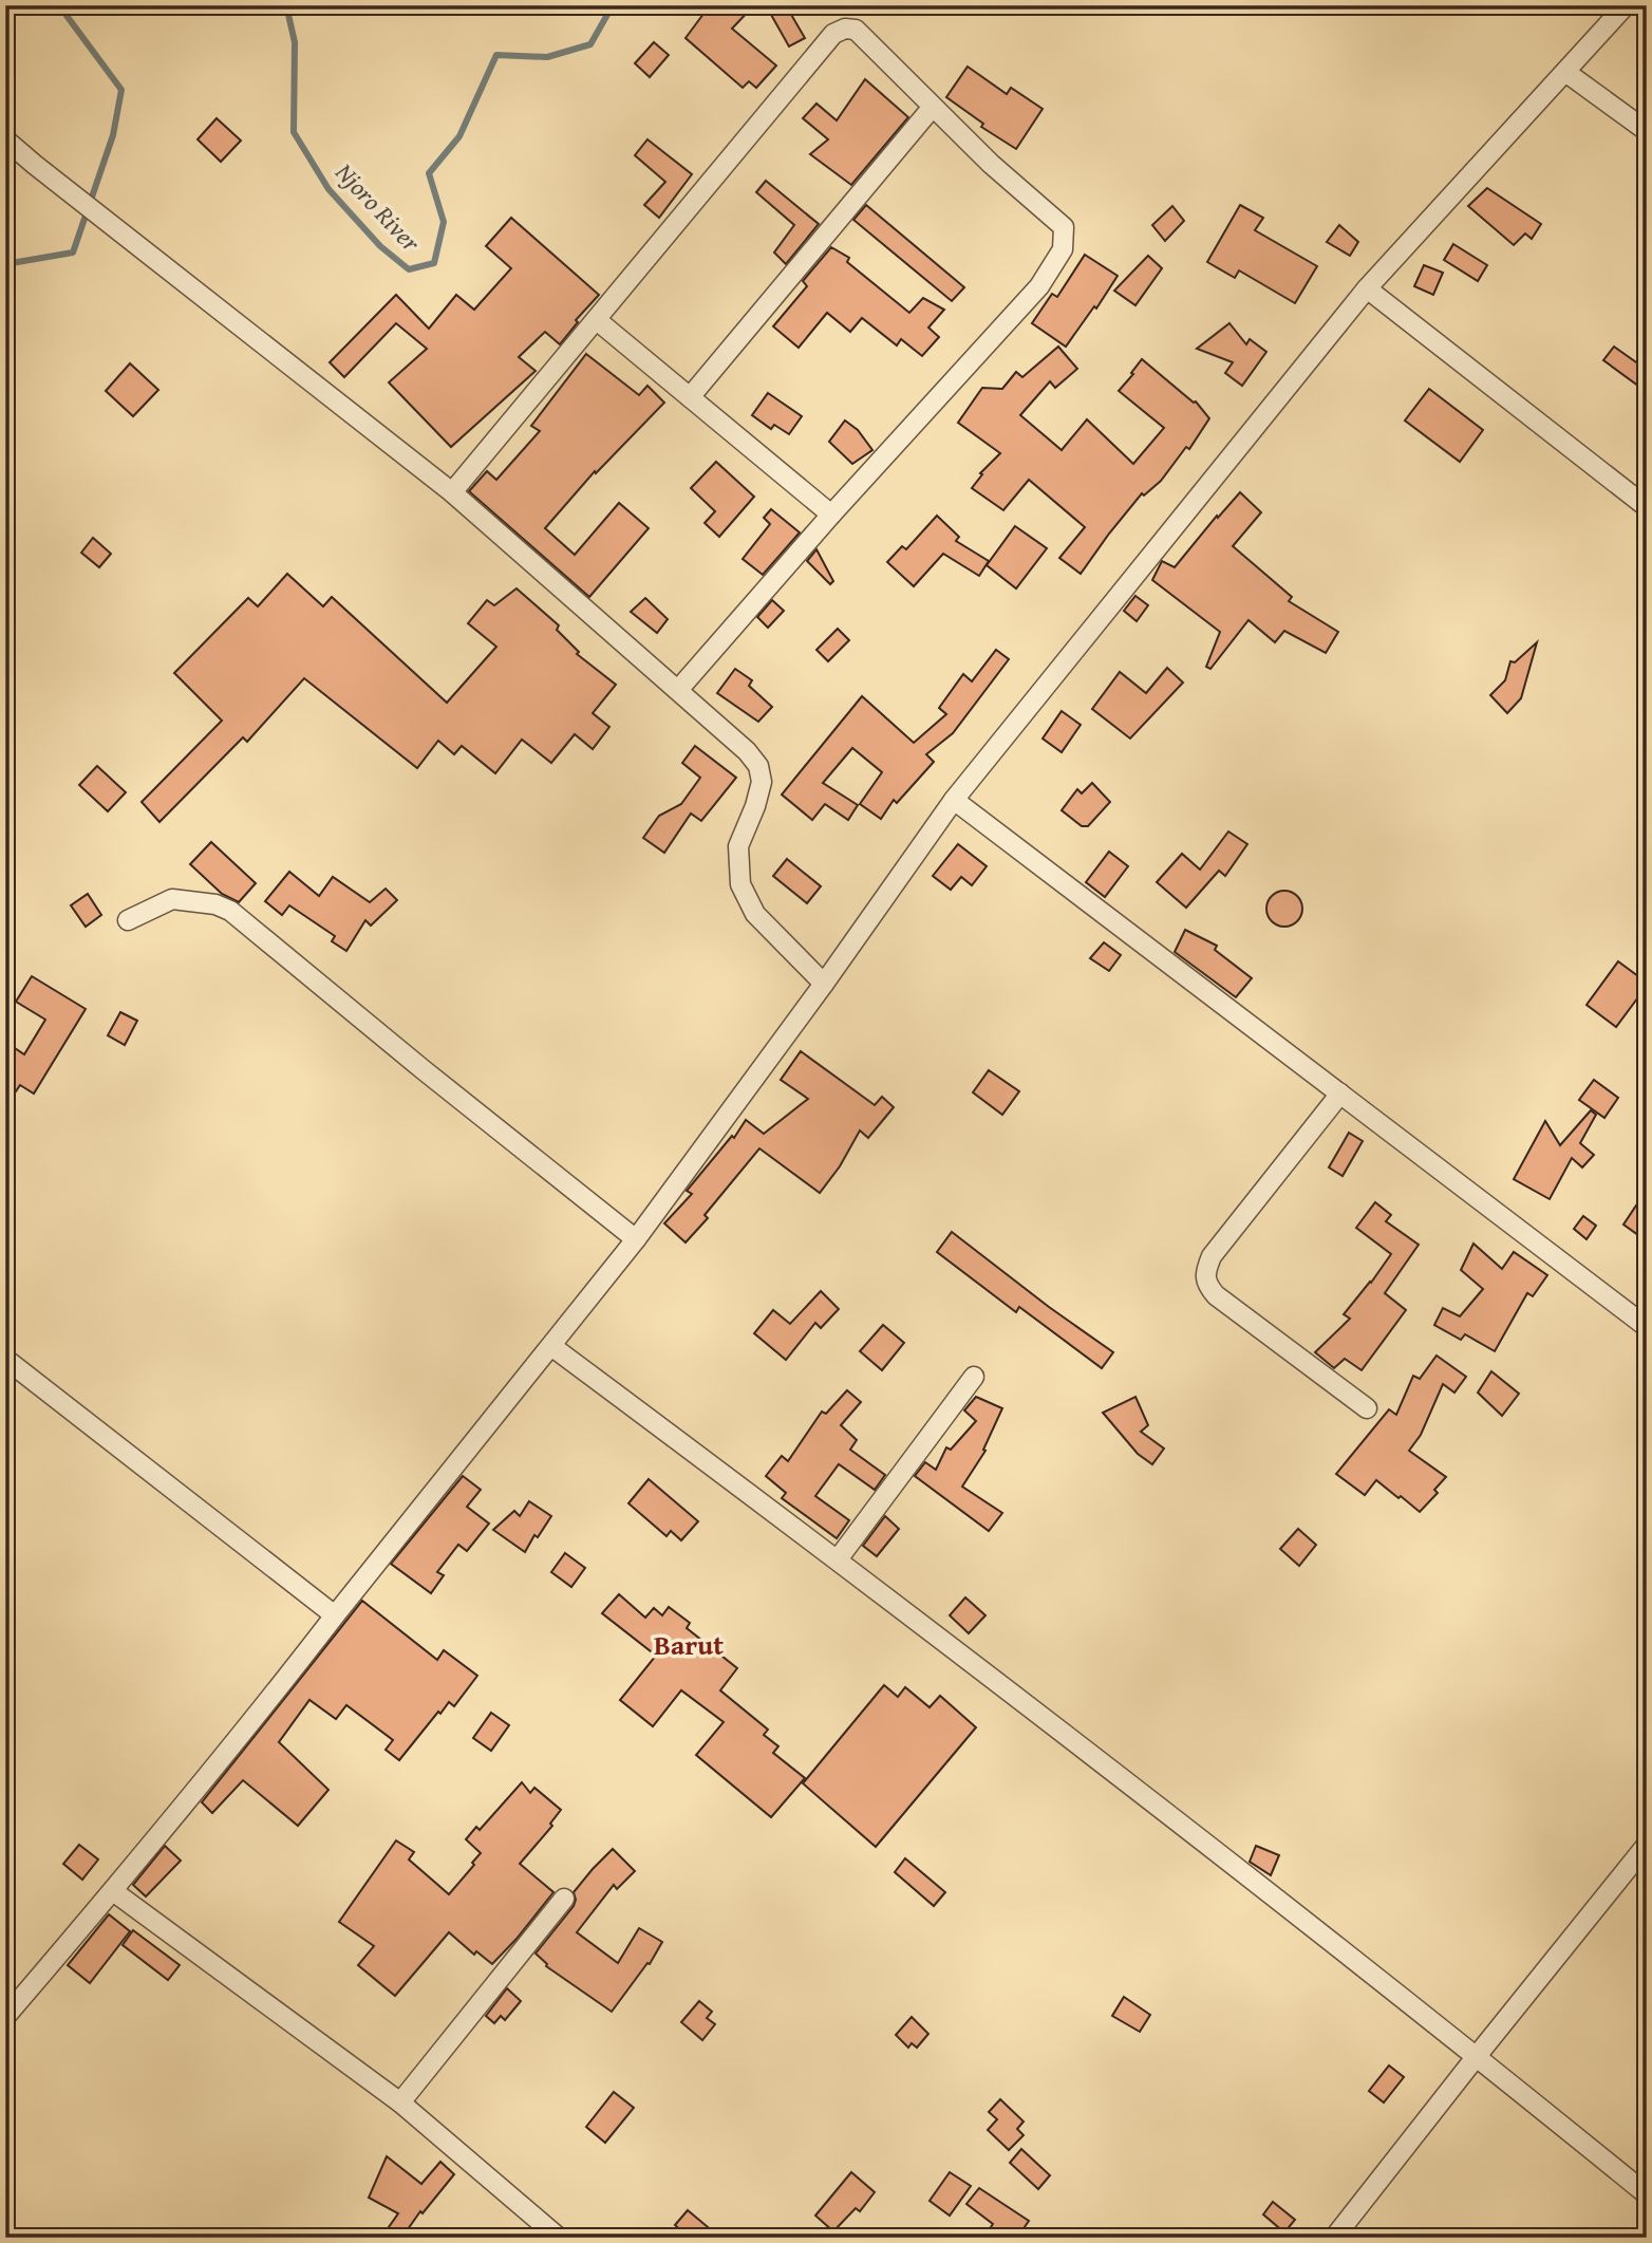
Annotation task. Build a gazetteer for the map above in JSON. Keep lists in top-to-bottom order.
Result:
{
  "districts": ["Barut"],
  "water": ["Njoro River"]
}
